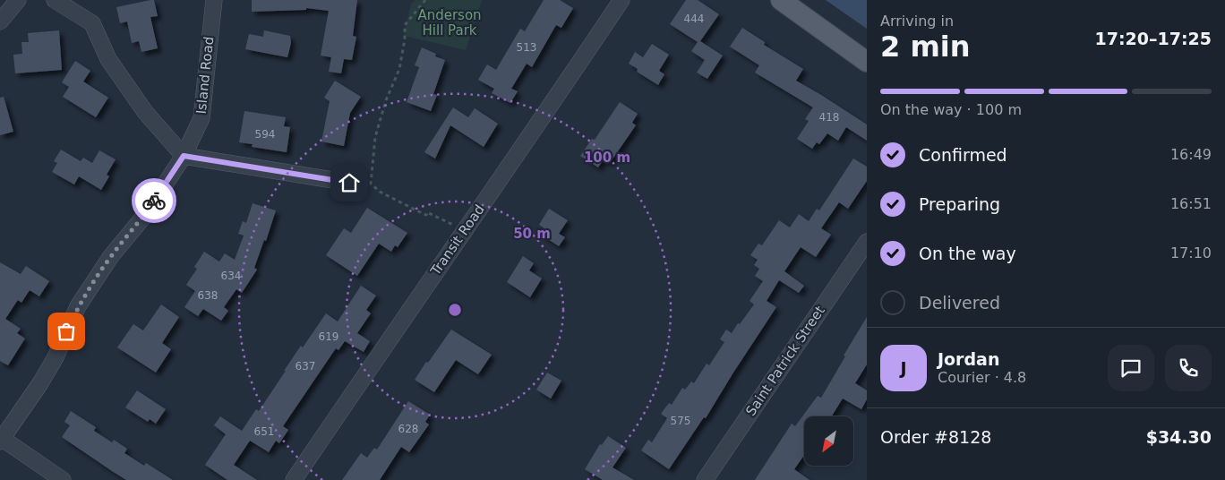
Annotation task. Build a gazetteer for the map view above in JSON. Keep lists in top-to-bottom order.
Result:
{
  "streets": {
    "street": ["Island Road", "Transit Road", "Saint Patrick Street"]
  },
  "parks": ["Anderson Hill Park"],
  "house_numbers": [
    "444",
    "513",
    "418",
    "594",
    "634",
    "638",
    "619",
    "637",
    "575",
    "628",
    "651"
  ],
  "north": "bottom left",
  "page": {
    "heading": ["2 min", "Arriving in", "17:20–17:25"],
    "panel": [
      "Jordan",
      "Courier · 4.8",
      "Order #8128",
      "$34.30"
    ],
    "bar": "On the way · 100 m",
    "list": [
      ["Confirmed", "16:49"],
      ["Preparing", "16:51"],
      ["On the way", "17:10"],
      "Delivered"
    ],
    "round": "J"
  },
  "rings": ["100 m", "50 m"]
}
